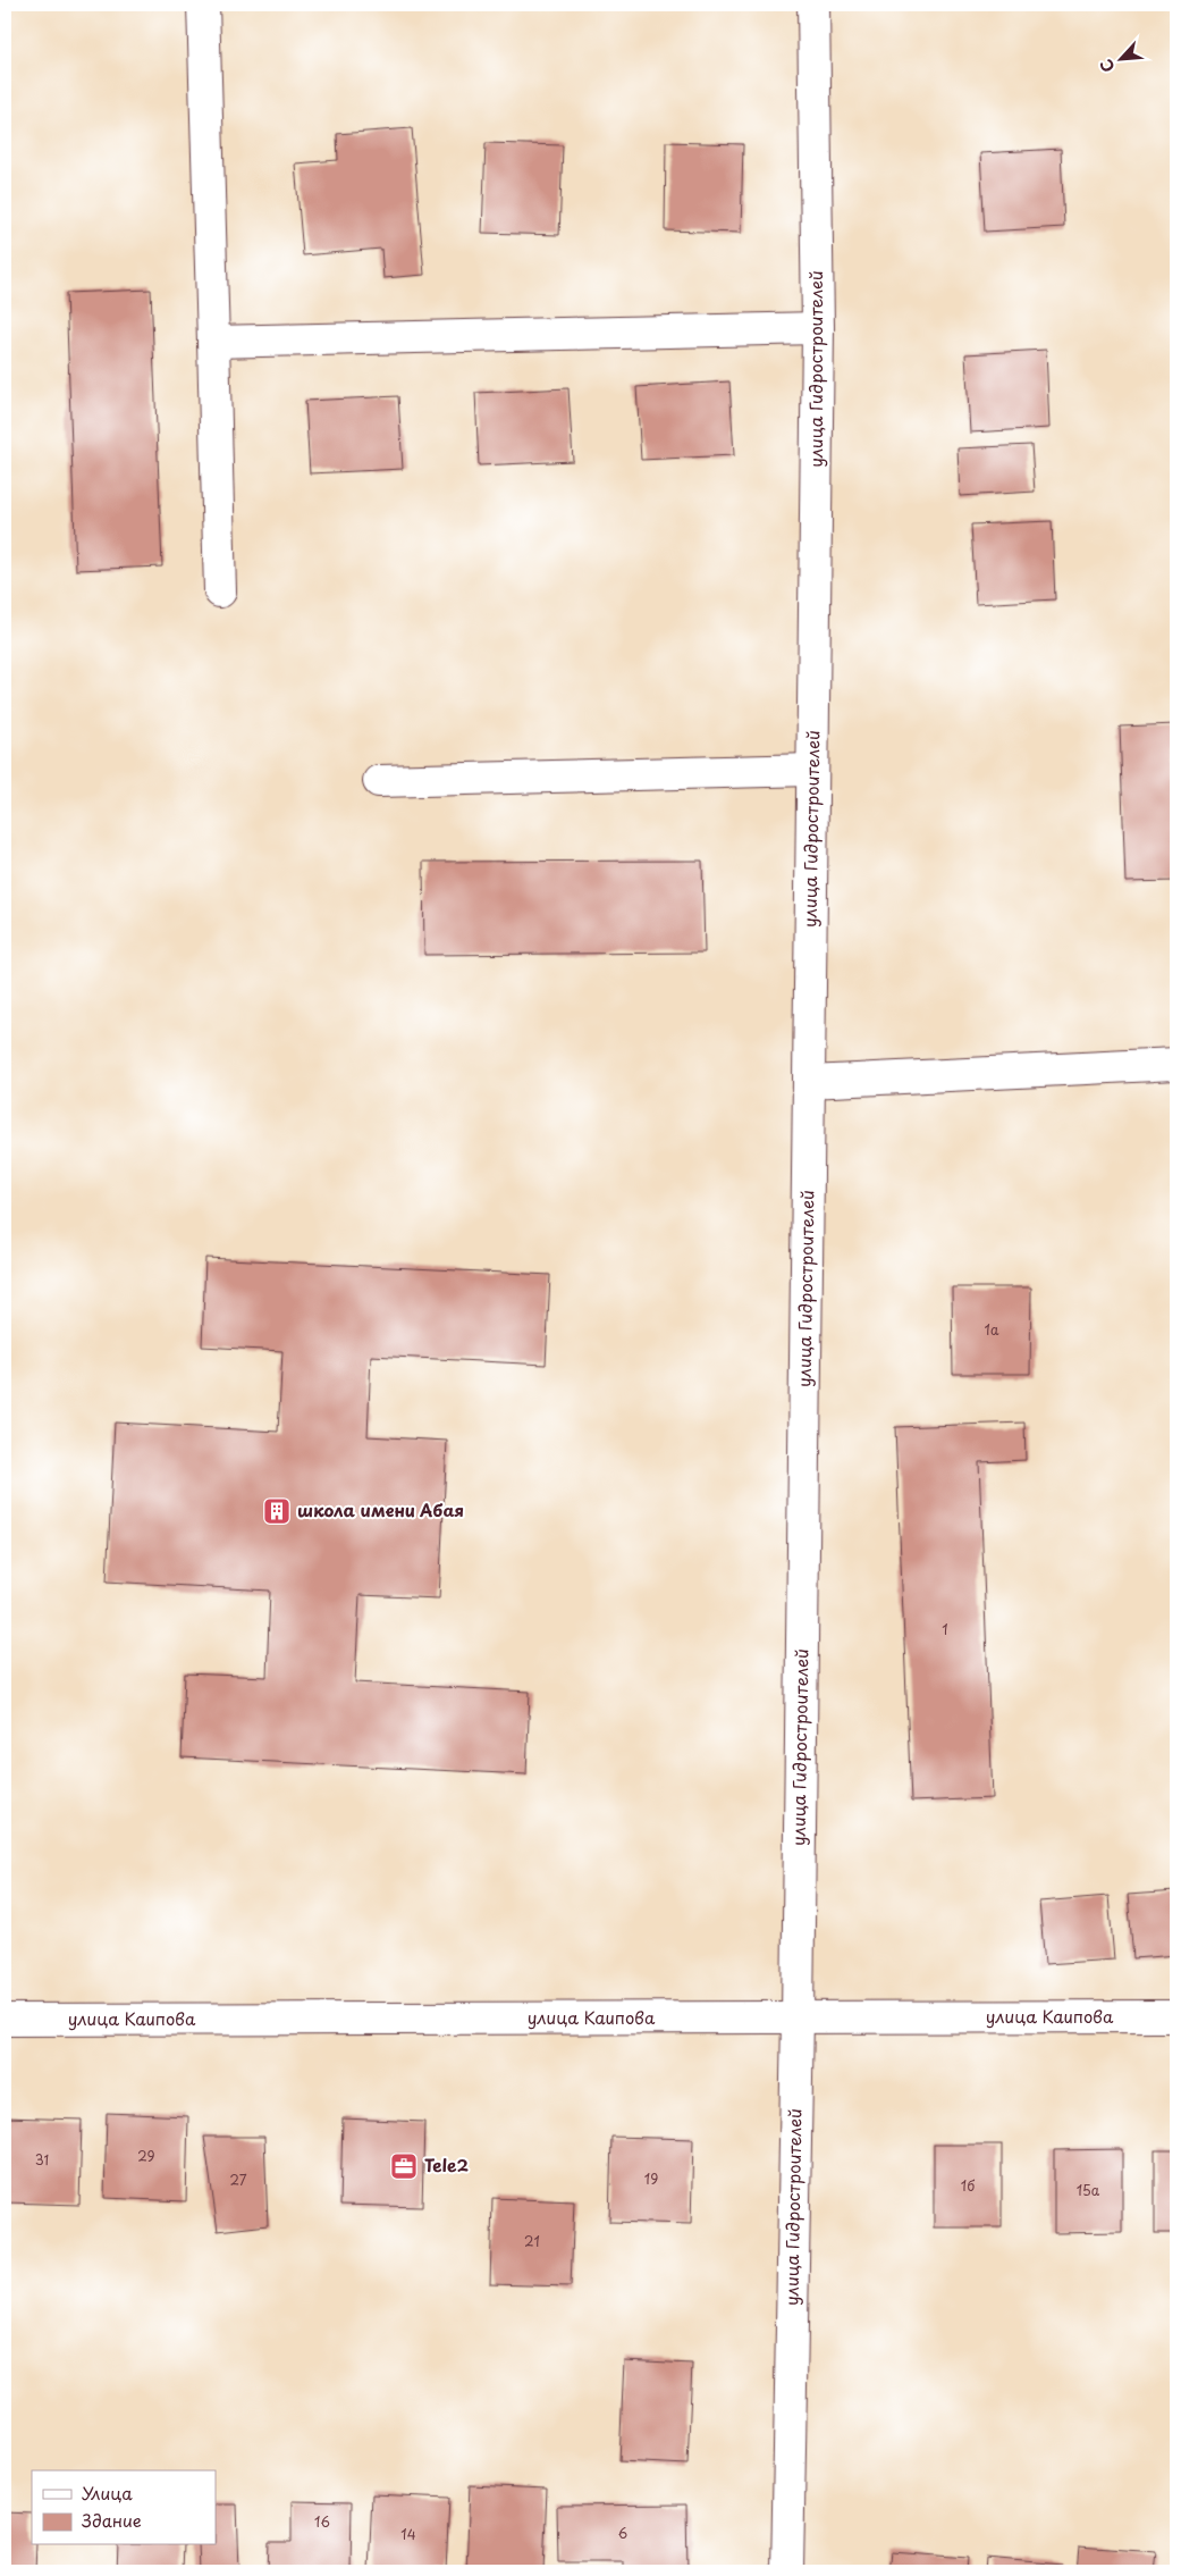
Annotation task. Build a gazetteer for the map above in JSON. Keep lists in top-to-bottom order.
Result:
{
  "streets": {
    "street": ["улица Гидростроителей", "улица Каипова"]
  },
  "crossings": [
    ["улица Гидростроителей", "улица Каипова"]
  ],
  "places": {
    "building": ["школа имени Абая"],
    "office": ["Tele2"]
  },
  "house_numbers": [
    "1а",
    "1",
    "29",
    "31",
    "19",
    "27",
    "1б",
    "15а",
    "21",
    "16",
    "6",
    "14"
  ],
  "legend": ["Улица", "Здание"],
  "north": "bottom left"
}
